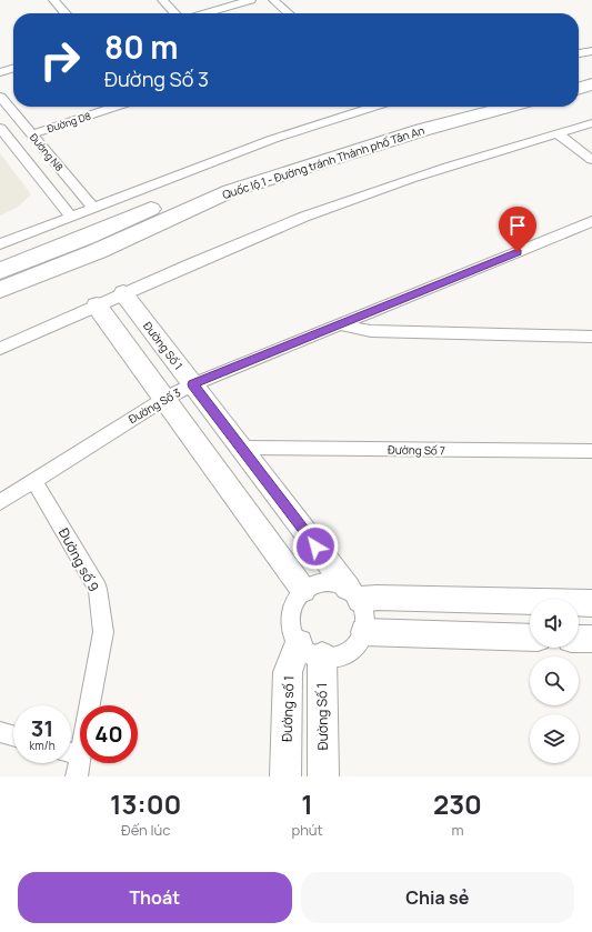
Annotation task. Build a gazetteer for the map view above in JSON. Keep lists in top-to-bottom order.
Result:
{
  "streets": {
    "highway": ["Quốc lộ 1 - Đường tránh Thành phố Tân An"],
    "street": [
      "Đường D8",
      "Đường N8",
      "Đường Số 1",
      "Đường Số 3",
      "Đường Số 7",
      "Đường số 9",
      "Đường số 1"
    ]
  },
  "crossings": [
    ["Đường D8", "Đường N8"],
    ["Đường Số 1", "Đường Số 3"],
    ["Đường Số 1", "Đường Số 7"],
    ["Đường Số 1", "Đường số 1"],
    ["Đường Số 3", "Đường số 9"]
  ],
  "page": {
    "turn": ["80 m", "Đường Số 3"],
    "speed": "31 km/h",
    "limit": "40",
    "eta": [
      "13:00",
      "Đến lúc",
      "1",
      "phút",
      "230",
      "m"
    ],
    "buttons": ["Thoát", "Chia sẻ"]
  }
}
